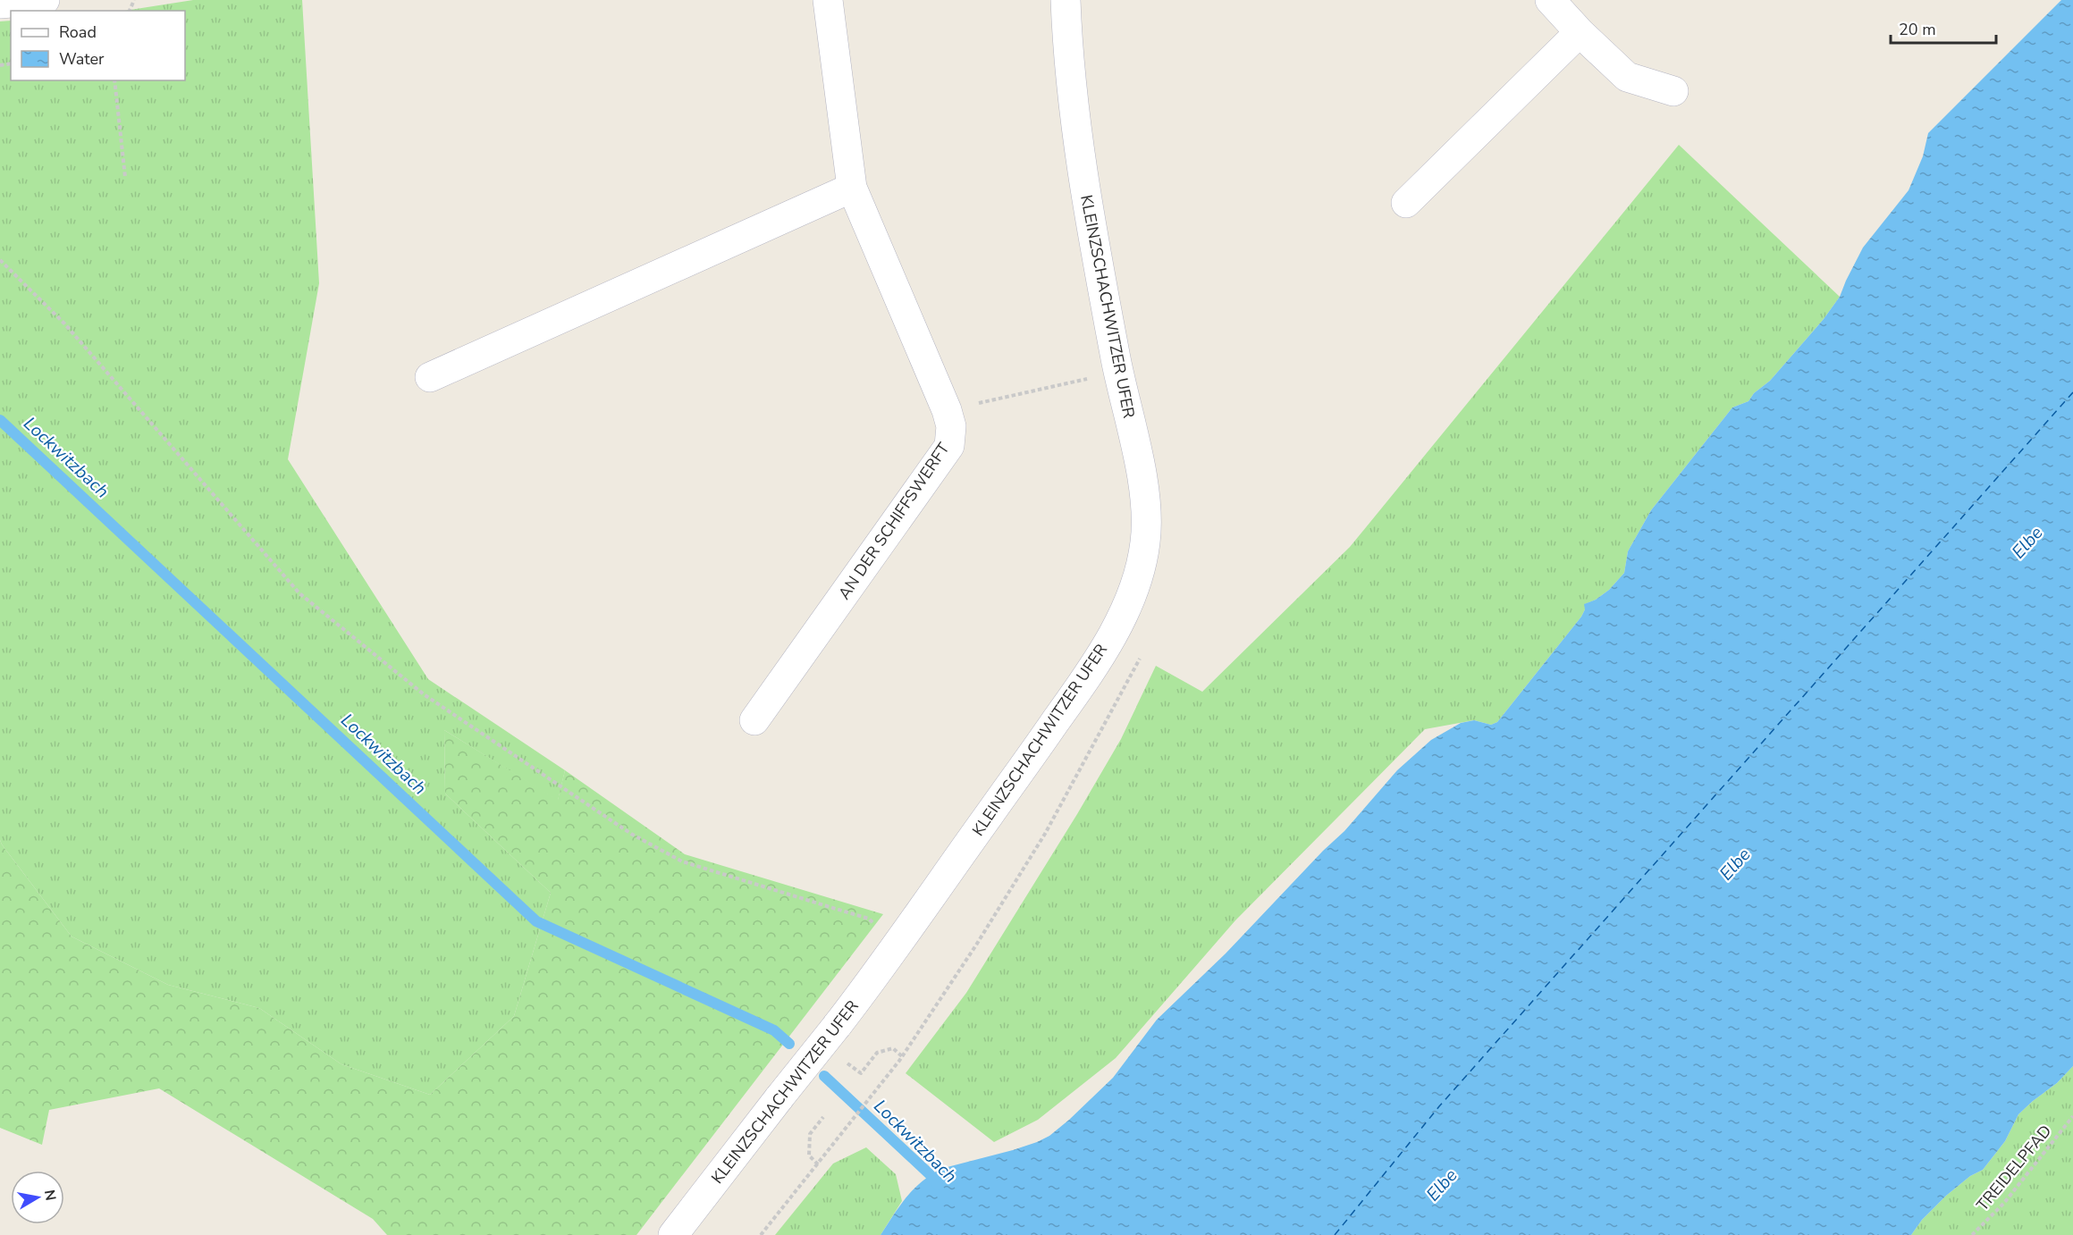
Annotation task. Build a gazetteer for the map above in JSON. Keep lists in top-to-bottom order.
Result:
{
  "streets": {
    "street": ["KLEINZSCHACHWITZER UFER", "AN DER SCHIFFSWERFT"],
    "path": ["TREIDELPFAD"]
  },
  "water": ["Lockwitzbach", "Elbe"],
  "legend": ["Road", "Water"],
  "scale_bar": "20 m",
  "north": "right"
}
